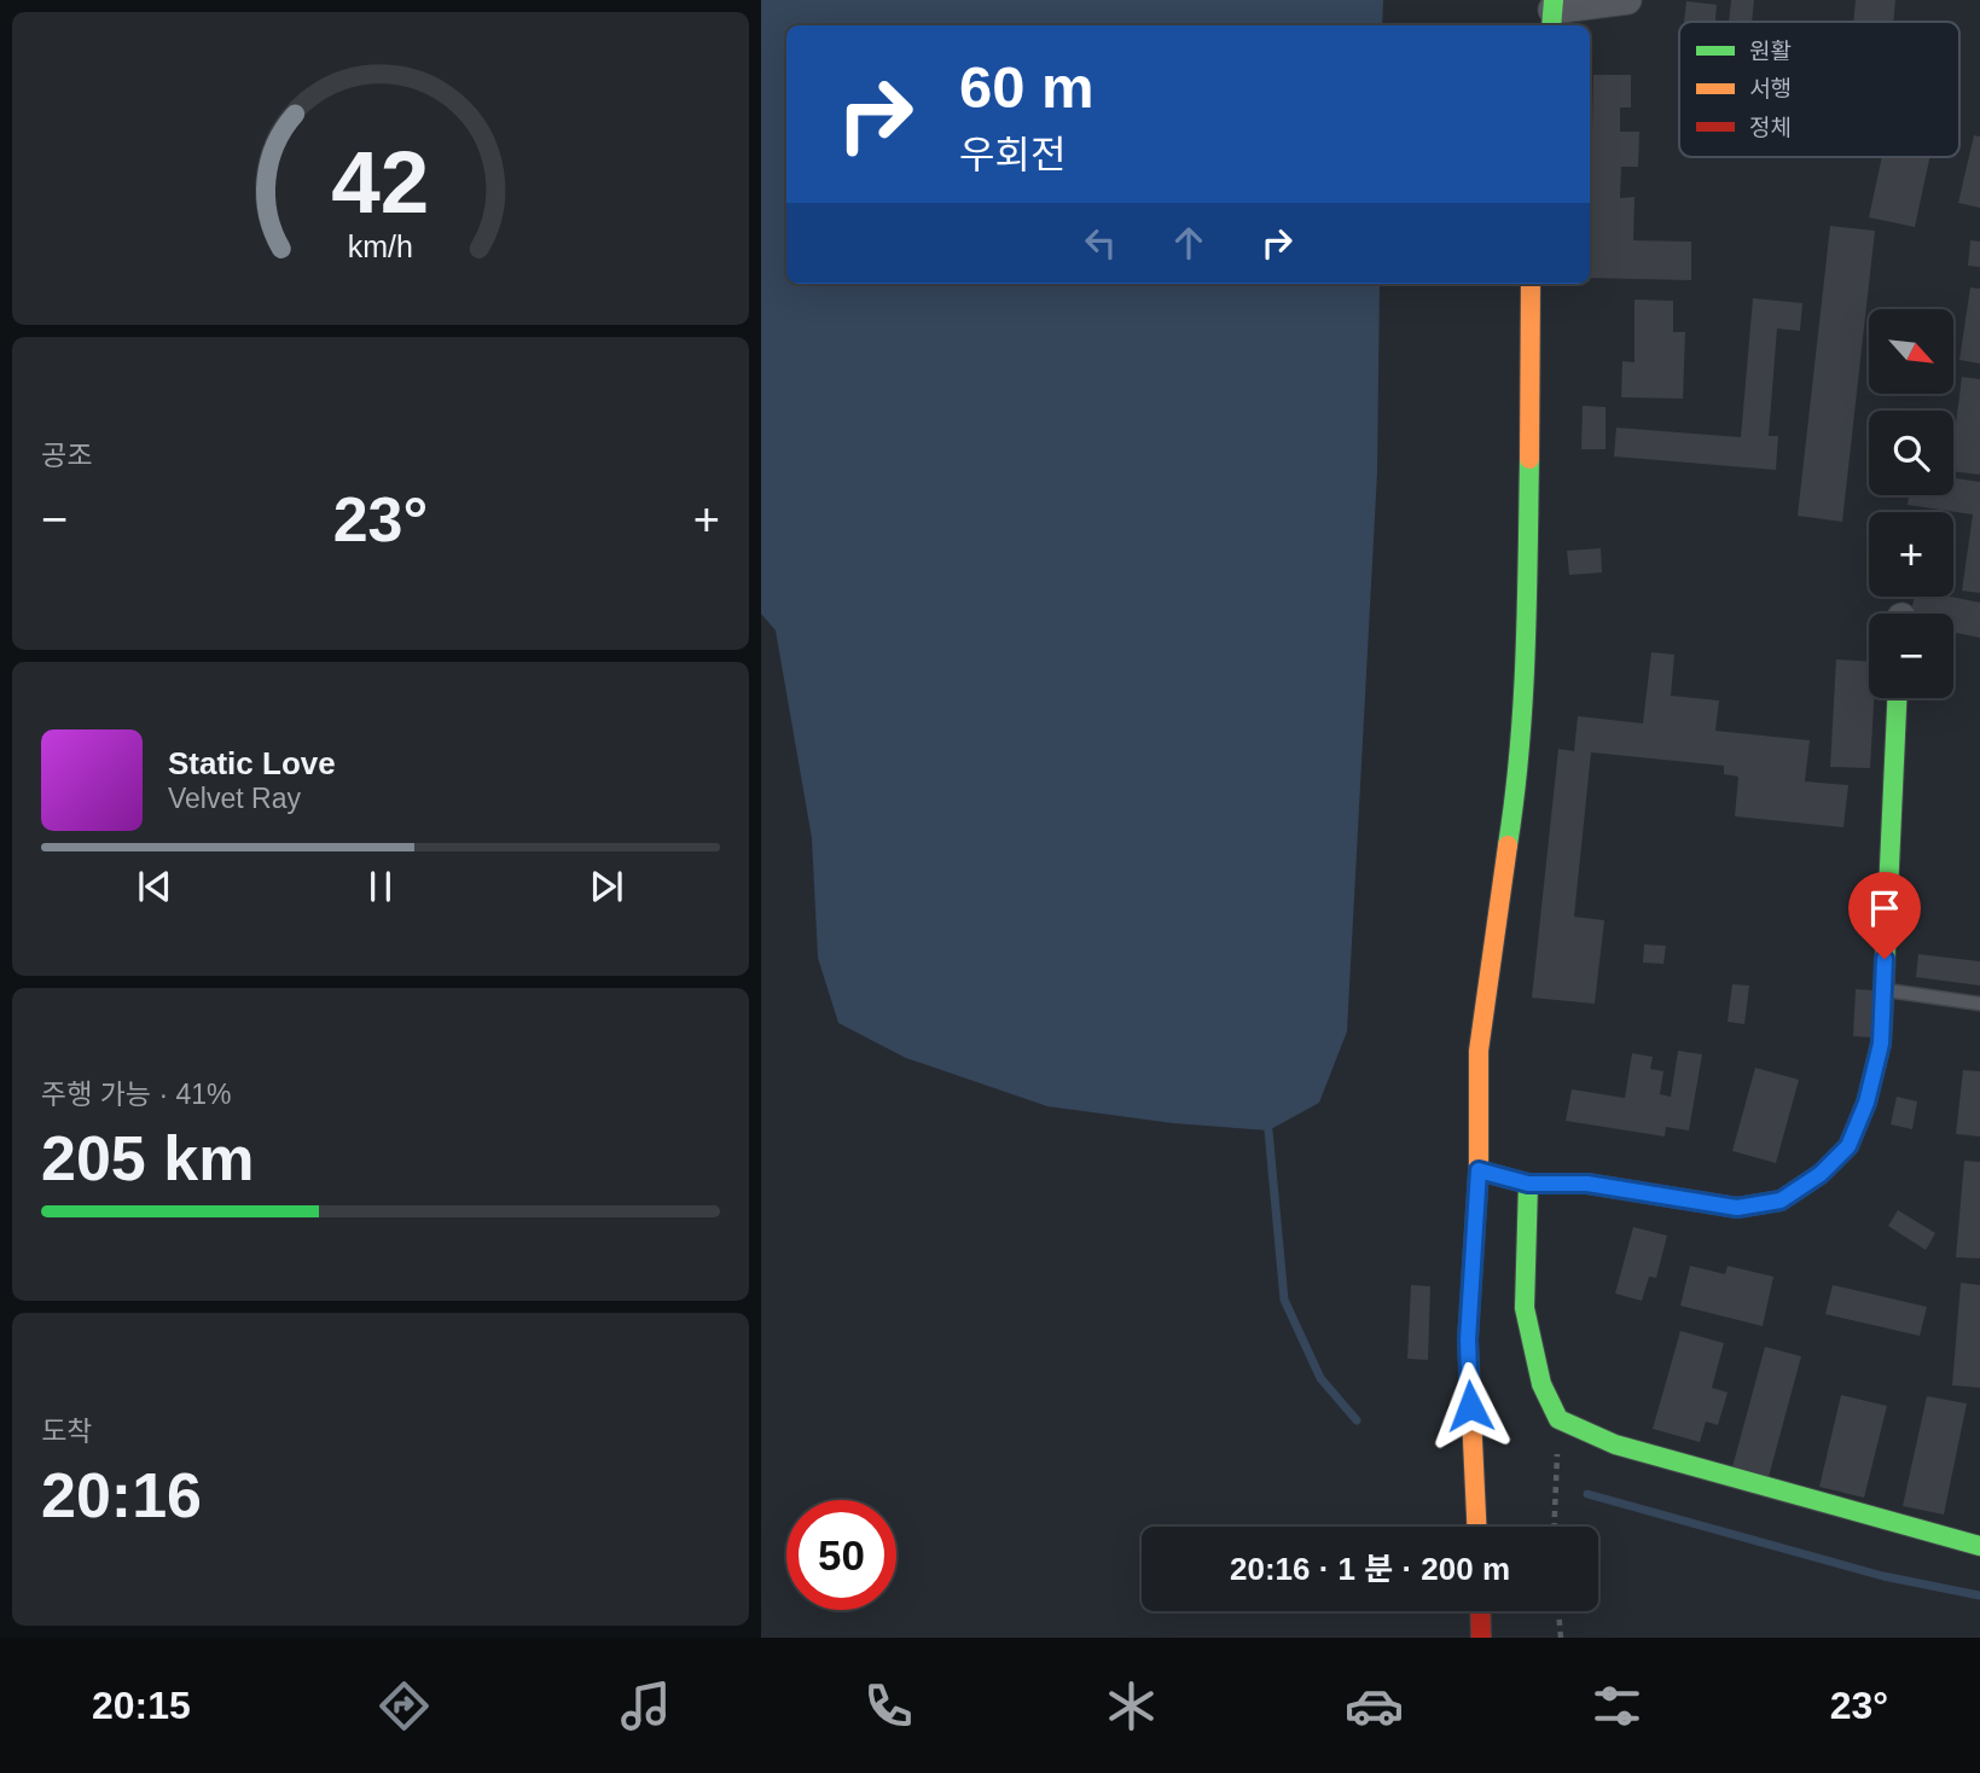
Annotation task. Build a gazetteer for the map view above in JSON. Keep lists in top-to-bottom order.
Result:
{
  "legend": ["원활", "서행", "정체"],
  "north": "bottom right",
  "page": {
    "turn": ["60 m", "우회전"],
    "map_buttons": ["+", "−"],
    "tile": [
      "공조",
      ["주행 가능 · 41%", "205 km"],
      ["도착", "20:16"]
    ],
    "heat": ["−", "23°", "+"],
    "song": ["Static Love", "Velvet Ray"],
    "limit": "50",
    "trip": "20:16 · 1 분 · 200 m",
    "tabs": ["20:15", "23°"],
    "gauge": ["42", "km/h"]
  }
}
